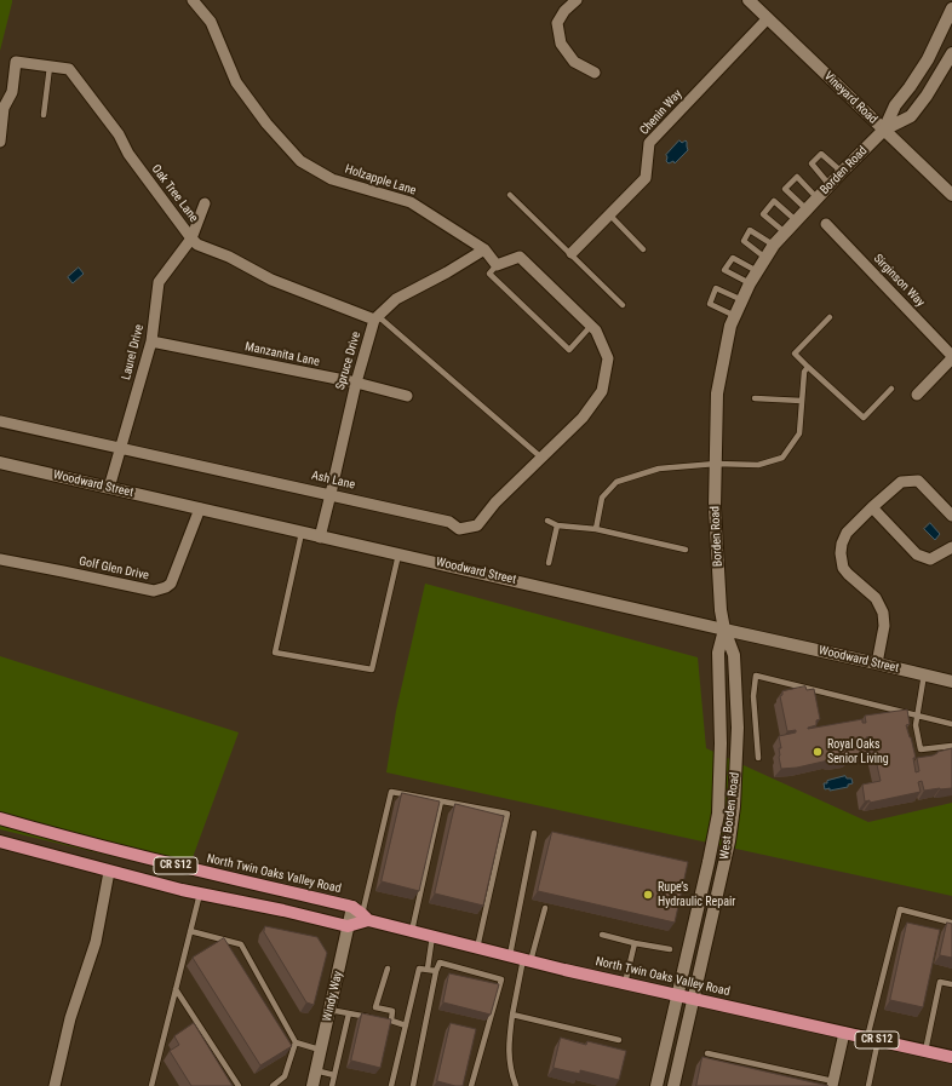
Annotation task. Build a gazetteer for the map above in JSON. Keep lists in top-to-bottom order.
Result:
{
  "streets": {
    "main road": [
      "Vineyard Road",
      "Borden Road",
      "Woodward Street",
      "West Borden Road",
      "CR S12",
      "North Twin Oaks Valley Road",
      "Windy Way"
    ],
    "street": [
      "Chenin Way",
      "Holzapple Lane",
      "Oak Tree Lane",
      "Sirginson Way",
      "Laurel Drive",
      "Manzanita Lane",
      "Spruce Drive",
      "Ash Lane",
      "Golf Glen Drive"
    ]
  },
  "crossings": [
    ["Vineyard Road", "Chenin Way"],
    ["Vineyard Road", "Borden Road"],
    ["Borden Road", "Woodward Street"],
    ["Borden Road", "West Borden Road"],
    ["Borden Road", "North Twin Oaks Valley Road"],
    ["Oak Tree Lane", "Laurel Drive"],
    ["Oak Tree Lane", "Spruce Drive"],
    ["Laurel Drive", "Manzanita Lane"],
    ["Laurel Drive", "Ash Lane"],
    ["Laurel Drive", "Woodward Street"],
    ["Manzanita Lane", "Spruce Drive"],
    ["Spruce Drive", "Ash Lane"],
    ["Spruce Drive", "Woodward Street"],
    ["Woodward Street", "Golf Glen Drive"],
    ["Woodward Street", "West Borden Road"],
    ["West Borden Road", "North Twin Oaks Valley Road"],
    ["CR S12", "Windy Way"],
    ["North Twin Oaks Valley Road", "Windy Way"]
  ],
  "places": ["Royal Oaks Senior Living", "Rupe’s Hydraulic Repair"]
}
